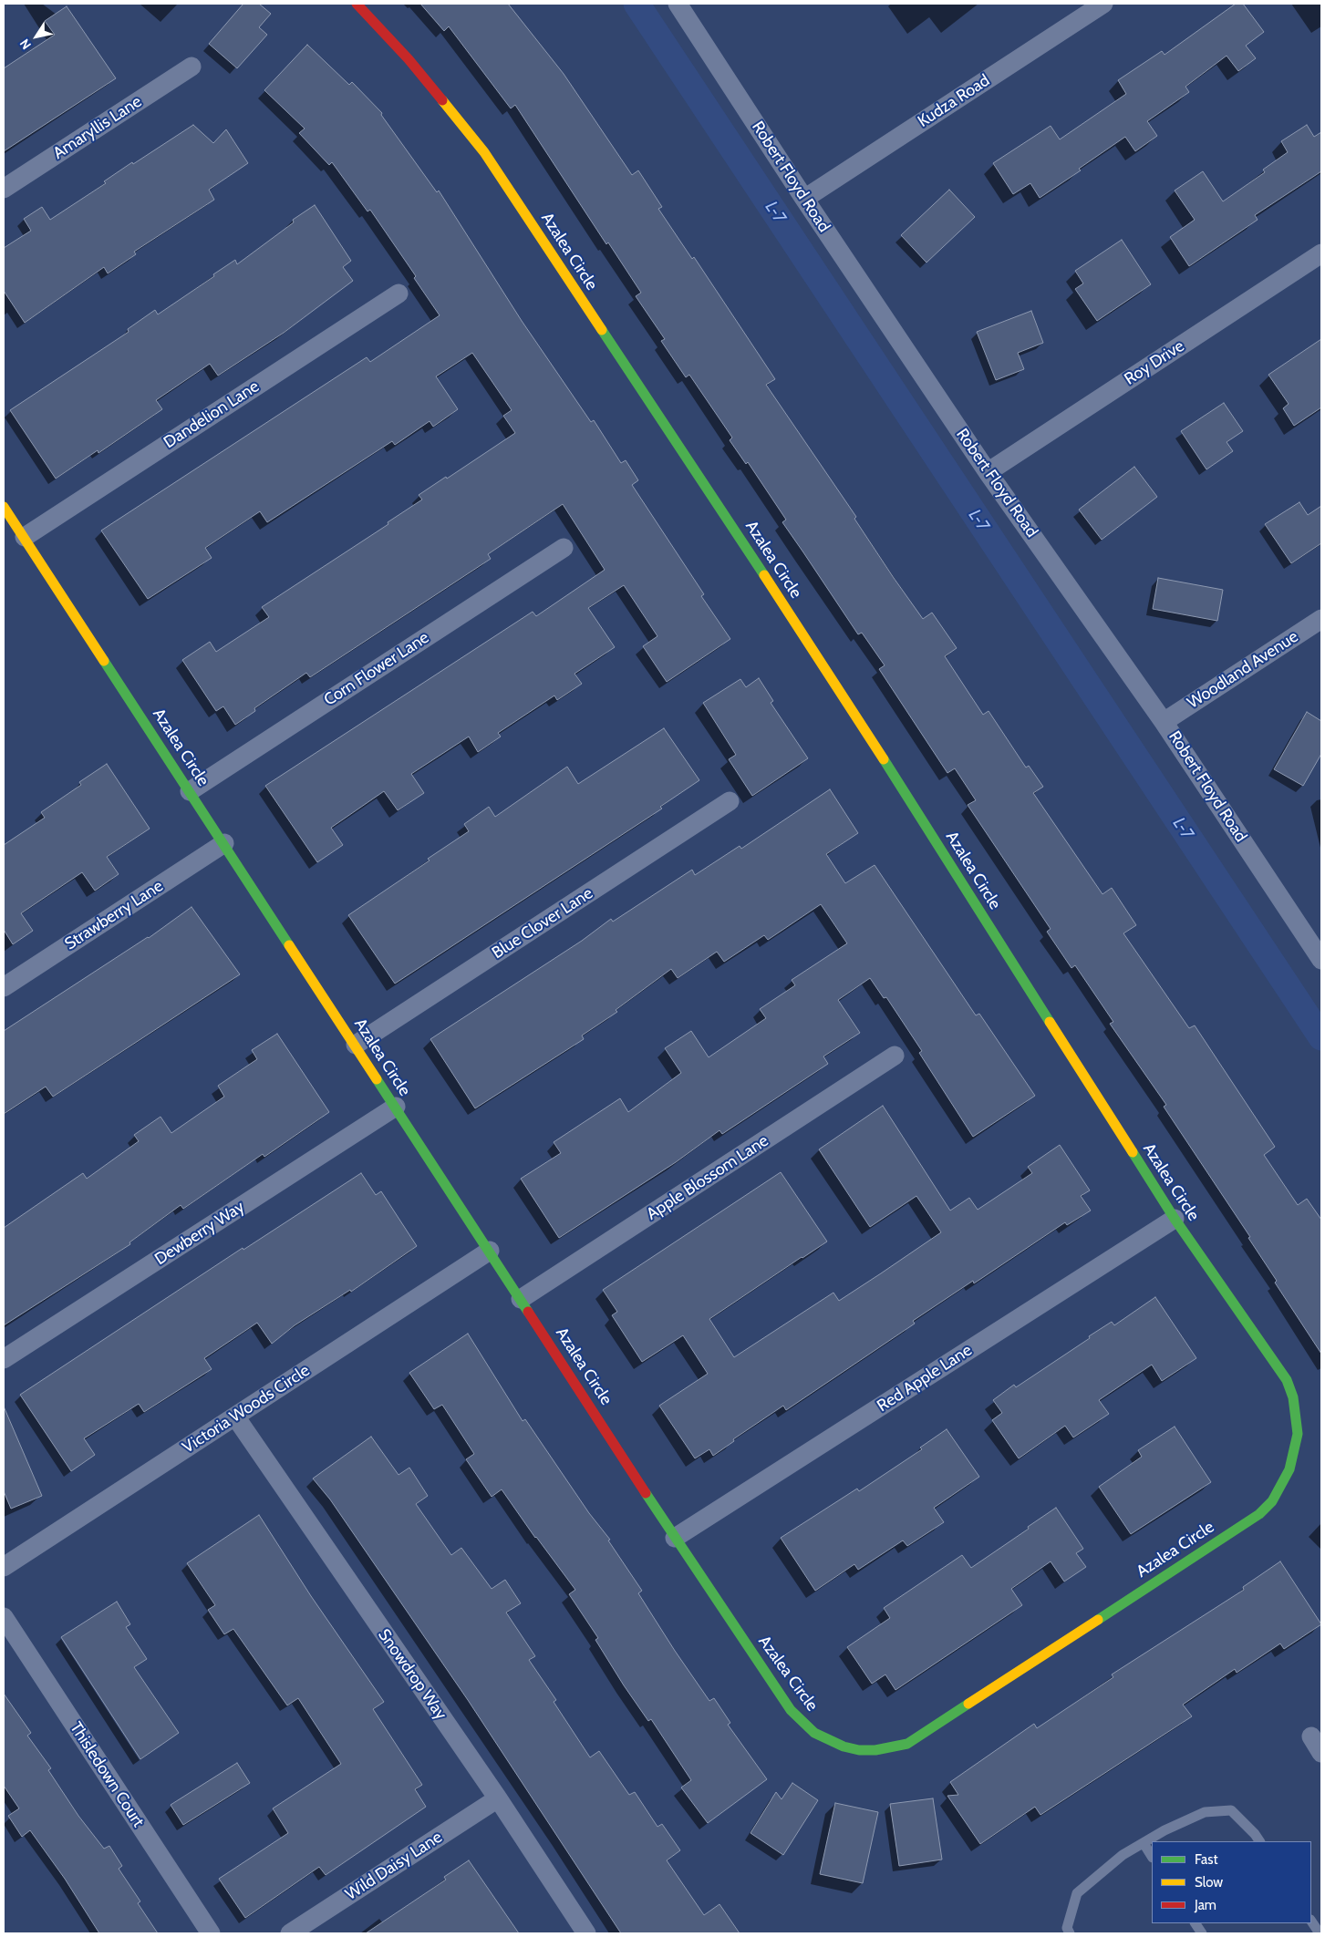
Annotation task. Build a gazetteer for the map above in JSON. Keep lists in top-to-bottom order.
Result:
{
  "streets": {
    "street": [
      "Kudza Road",
      "Amaryllis Lane",
      "Robert Floyd Road",
      "Azalea Circle",
      "Roy Drive",
      "Dandelion Lane",
      "Corn Flower Lane",
      "Woodland Avenue",
      "Strawberry Lane",
      "Blue Clover Lane",
      "Apple Blossom Lane",
      "Dewberry Way",
      "Red Apple Lane",
      "Victoria Woods Circle",
      "Snowdrop Way",
      "Thisledown Court",
      "Wild Daisy Lane"
    ]
  },
  "crossings": [
    ["Kudza Road", "Robert Floyd Road"],
    ["Robert Floyd Road", "Roy Drive"],
    ["Robert Floyd Road", "Woodland Avenue"],
    ["Azalea Circle", "Dandelion Lane"],
    ["Azalea Circle", "Corn Flower Lane"],
    ["Azalea Circle", "Strawberry Lane"],
    ["Azalea Circle", "Blue Clover Lane"],
    ["Azalea Circle", "Apple Blossom Lane"],
    ["Azalea Circle", "Dewberry Way"],
    ["Azalea Circle", "Red Apple Lane"],
    ["Azalea Circle", "Victoria Woods Circle"],
    ["Victoria Woods Circle", "Snowdrop Way"],
    ["Snowdrop Way", "Wild Daisy Lane"]
  ],
  "water": ["L-7"],
  "legend": ["Fast", "Slow", "Jam"],
  "north": "bottom left"
}
